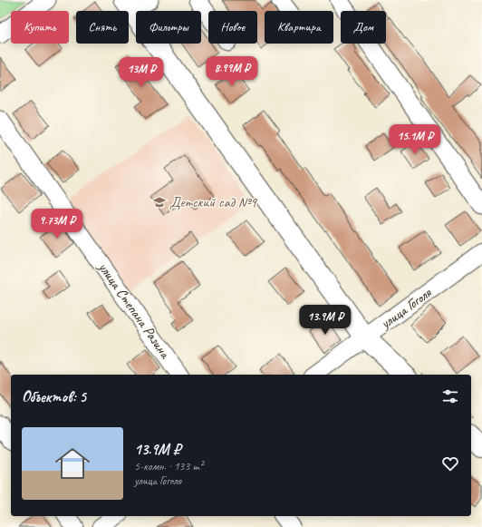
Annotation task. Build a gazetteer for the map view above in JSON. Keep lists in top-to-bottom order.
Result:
{
  "streets": {
    "street": ["улица Гоголя", "улица Степана Разина"]
  },
  "places": {
    "school or university": ["Детский сад №9"]
  },
  "page": {
    "chip": [
      "Купить",
      "Снять",
      "Фильтры",
      "Новое",
      "Квартира",
      "Дом"
    ],
    "price": [
      "8.99M ₽",
      "13M ₽",
      "15.1M ₽",
      "9.73M ₽",
      "13.9M ₽"
    ],
    "heading": "Объектов: 5",
    "list": [
      {
        "name": "13.9M ₽",
        "note": "5-комн. · 133 m² · улица Гоголя"
      }
    ]
  }
}
